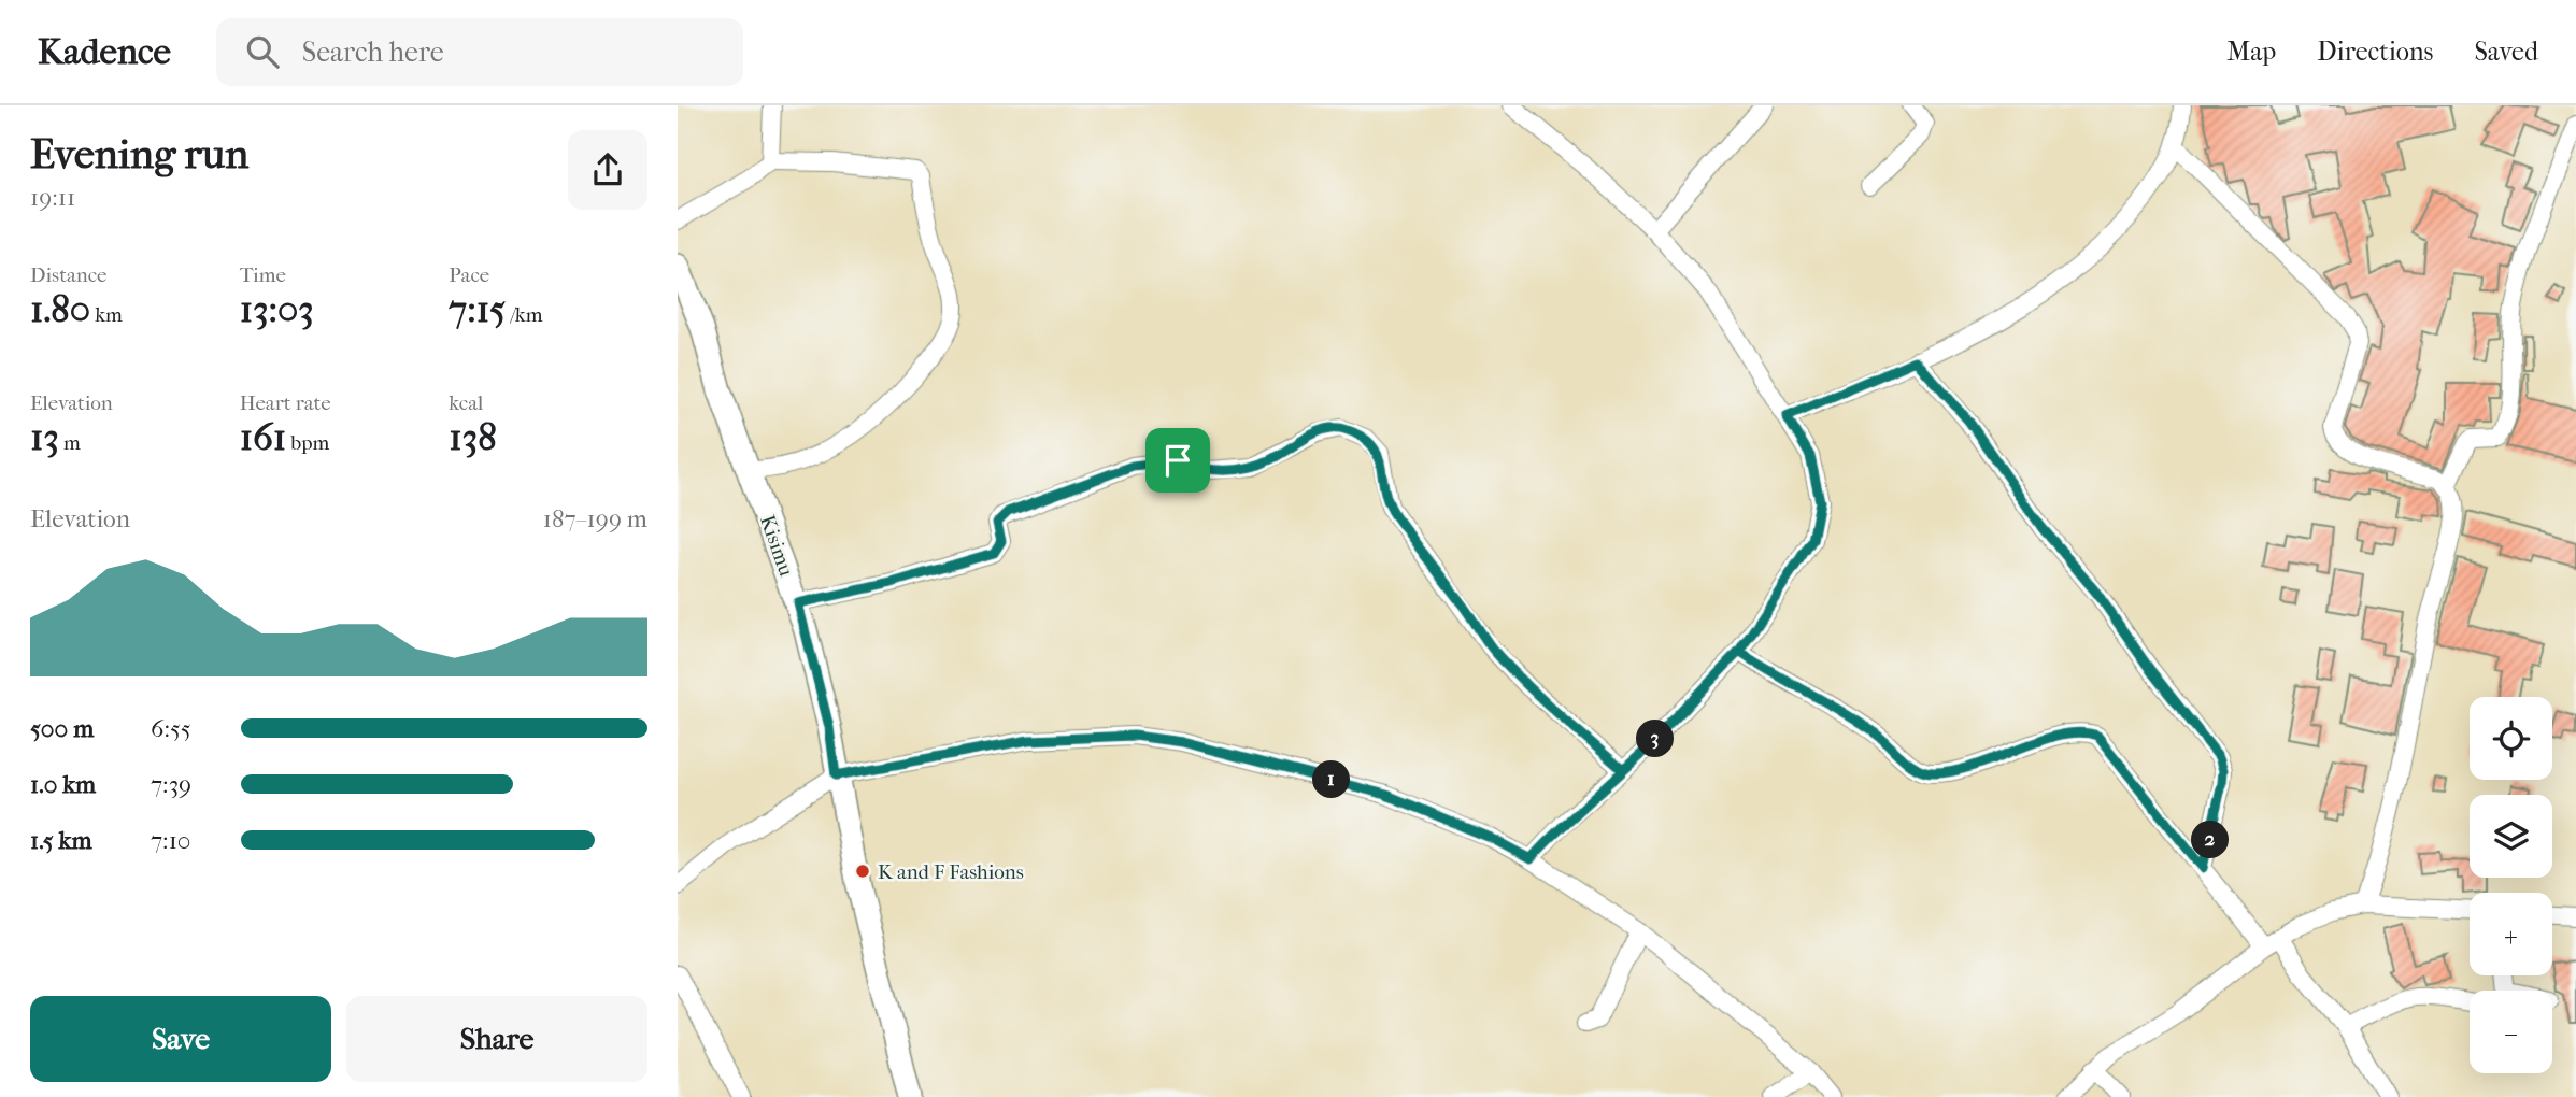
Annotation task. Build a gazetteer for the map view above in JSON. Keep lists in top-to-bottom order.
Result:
{
  "streets": {
    "street": ["Kisimu"]
  },
  "places": ["K and F Fashions"],
  "page": {
    "header": "Kadence",
    "search": "Search here",
    "nav": ["Map", "Directions", "Saved"],
    "heading": ["Evening run", "19:11"],
    "stats": [
      ["Distance", "1.80 km"],
      ["Time", "13:03"],
      ["Pace", "7:15 /km"],
      ["Elevation", "13 m"],
      ["Heart rate", "161 bpm"],
      ["kcal", "138"]
    ],
    "chart": ["Elevation", "187–199 m"],
    "map_buttons": ["+", "−"],
    "list": [
      {
        "name": "500 m",
        "note": "6:55"
      },
      {
        "name": "1.0 km",
        "note": "7:39"
      },
      {
        "name": "1.5 km",
        "note": "7:10"
      }
    ],
    "pins": ["3", "1", "2"],
    "buttons": ["Save", "Share"]
  }
}
